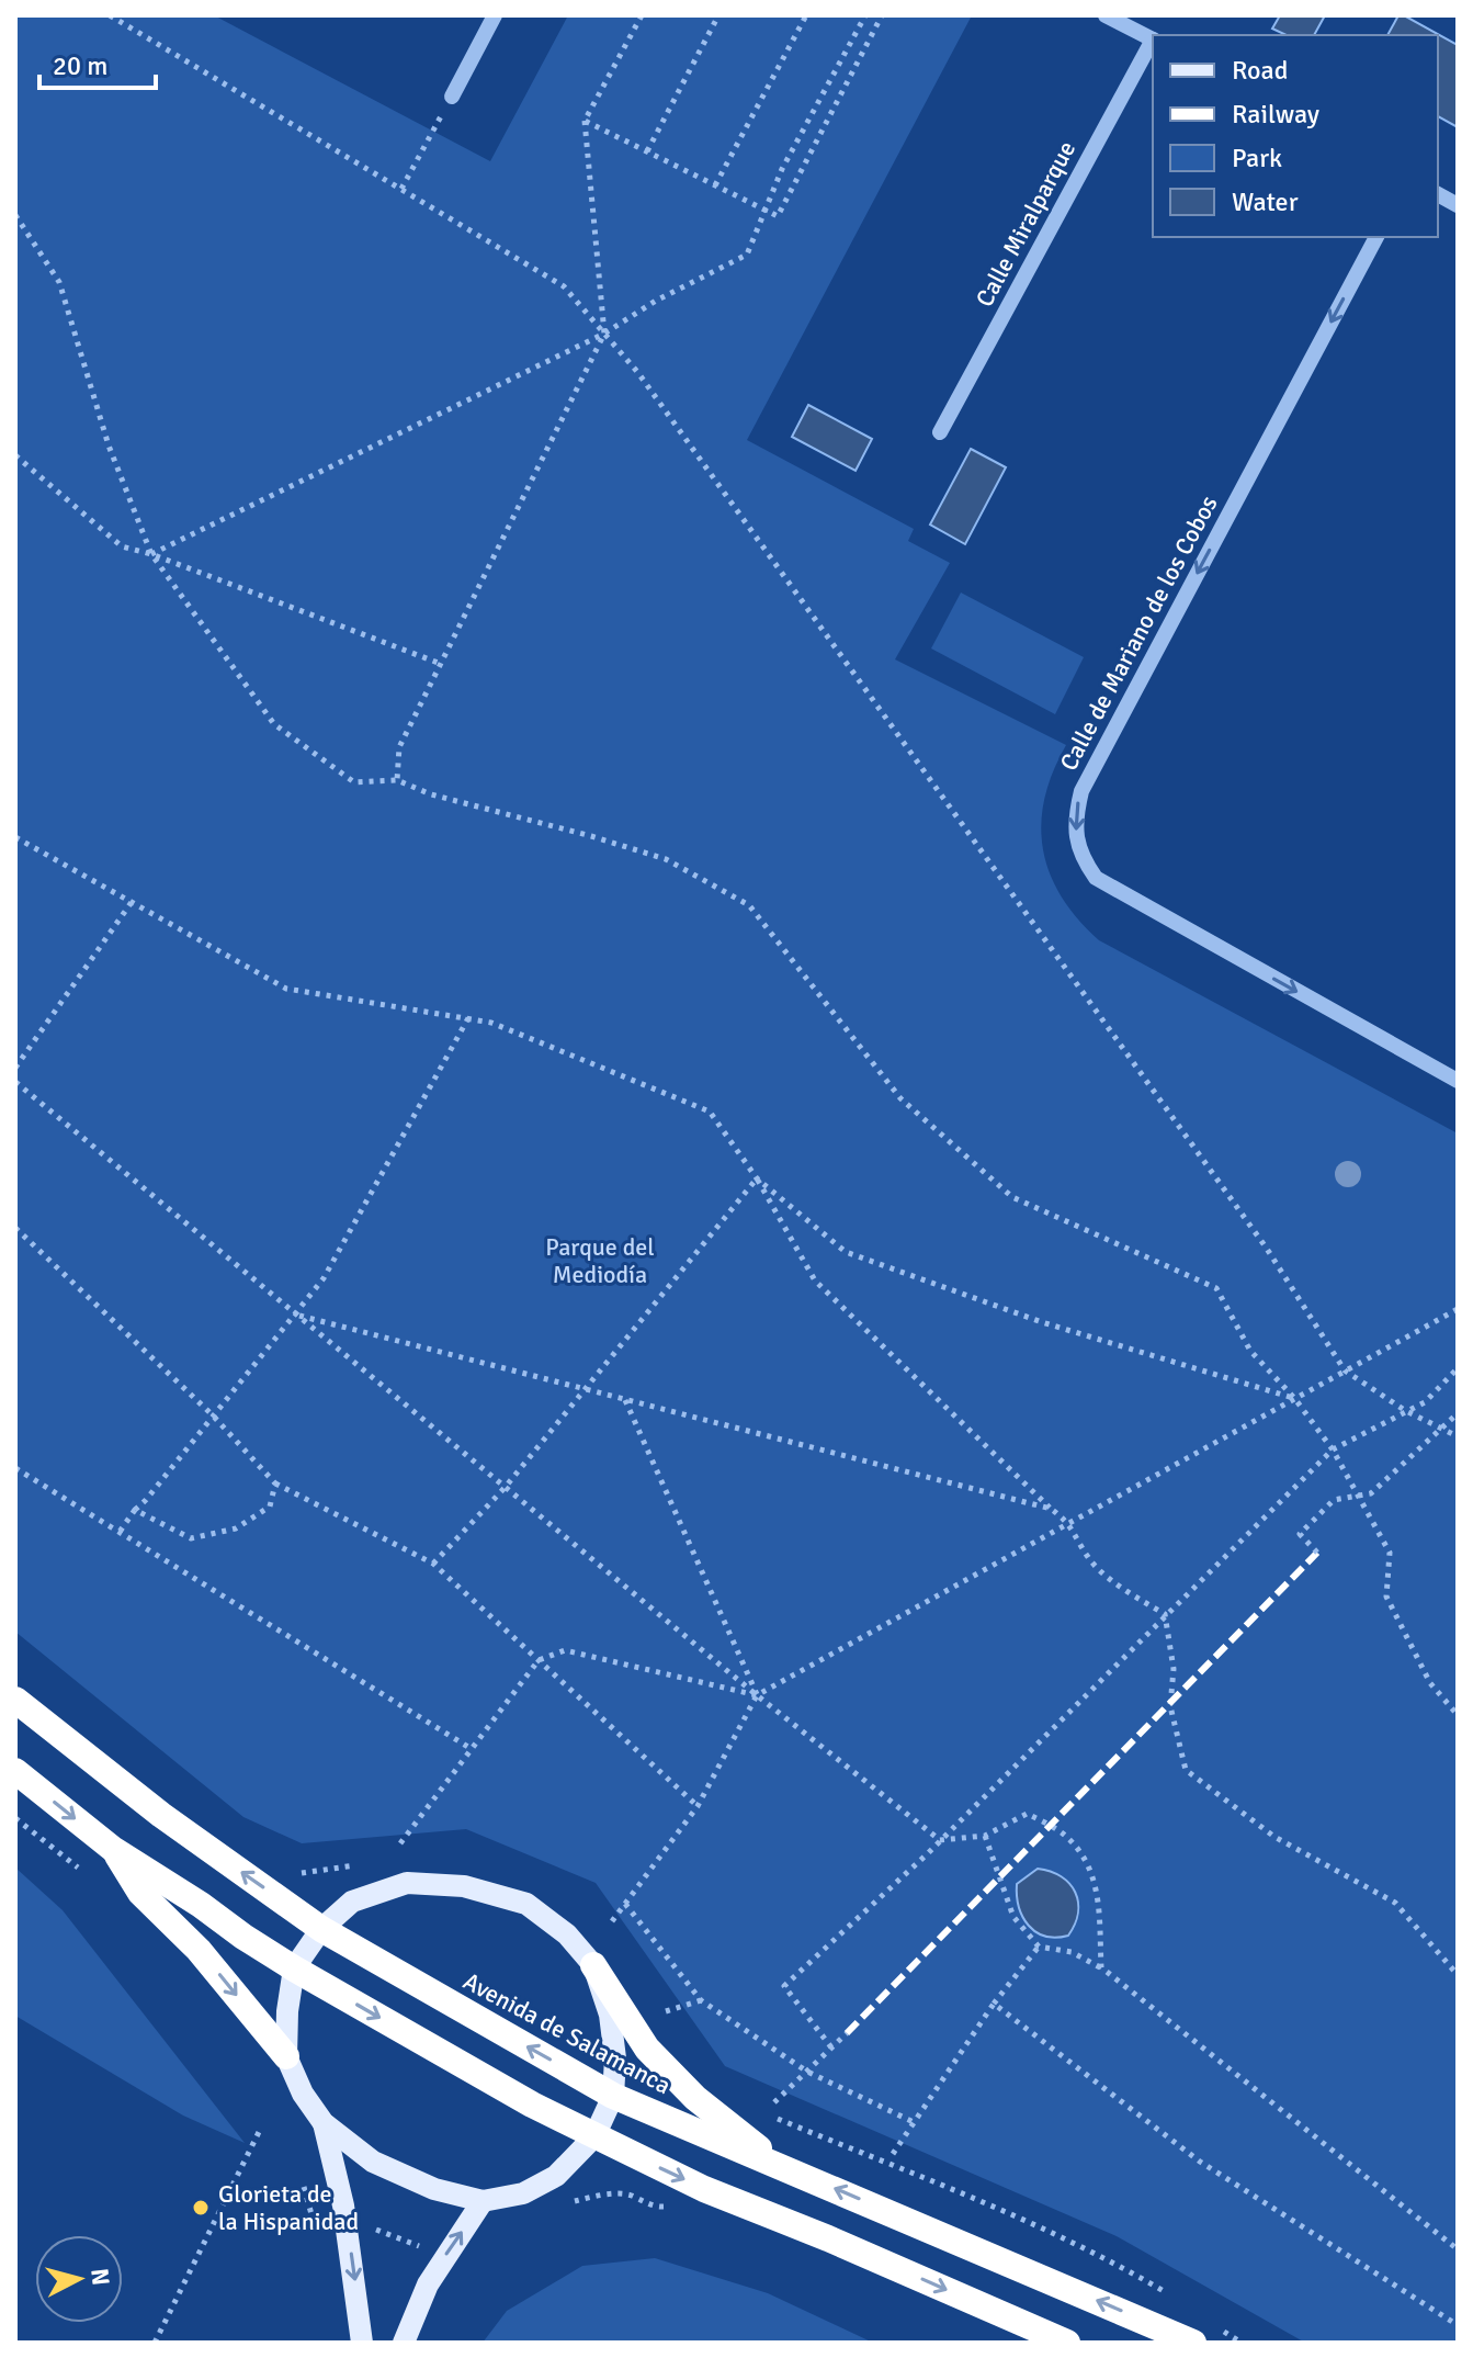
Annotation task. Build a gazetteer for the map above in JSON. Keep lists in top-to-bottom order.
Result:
{
  "streets": {
    "highway": ["Avenida de Salamanca"],
    "street": ["Calle Miralparque", "Calle de Mariano de los Cobos"]
  },
  "parks": ["Parque del Mediodía"],
  "places": ["Glorieta de la Hispanidad"],
  "legend": [
    "Road",
    "Railway",
    "Park",
    "Water"
  ],
  "scale_bar": "20 m",
  "north": "right"
}
